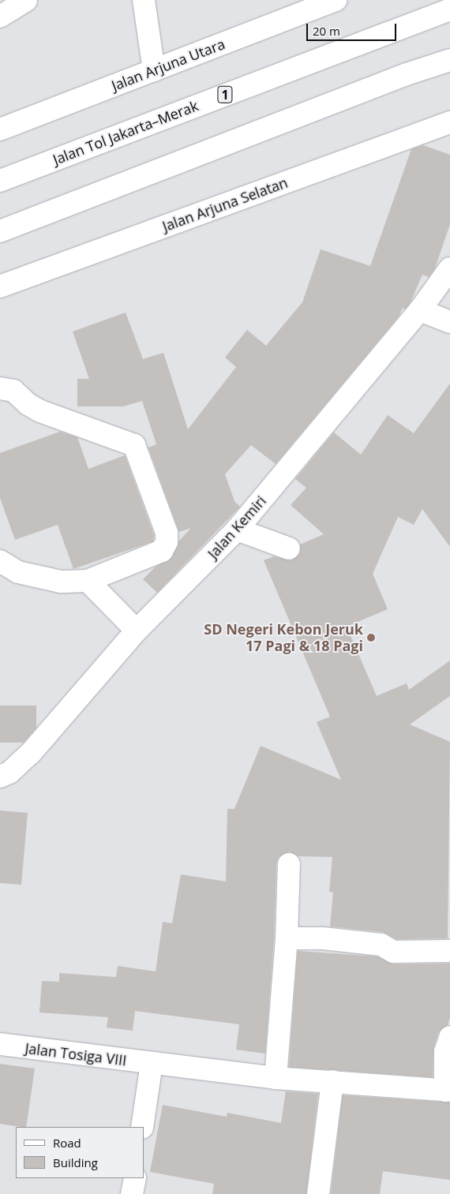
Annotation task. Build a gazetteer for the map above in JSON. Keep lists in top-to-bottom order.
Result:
{
  "streets": {
    "main road": [
      "Jalan Arjuna Utara",
      "1",
      "Jalan Tol Jakarta–Merak",
      "Jalan Arjuna Selatan",
      "Jalan Kemiri",
      "Jalan Tosiga VIII"
    ]
  },
  "places": ["SD Negeri Kebon Jeruk 17 Pagi & 18 Pagi"],
  "legend": ["Road", "Building"],
  "scale_bar": "20 m"
}
